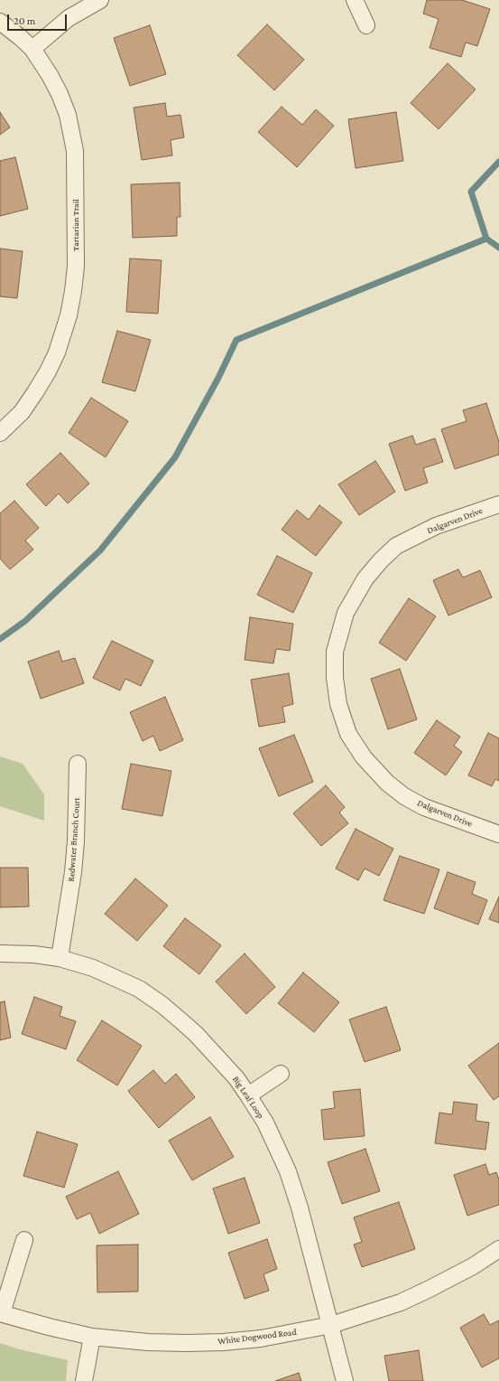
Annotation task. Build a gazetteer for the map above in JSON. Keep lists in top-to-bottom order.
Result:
{
  "streets": {
    "street": [
      "Tartarian Trail",
      "Dalgarven Drive",
      "Redwater Branch Court",
      "Big Leaf Loop",
      "White Dogwood Road"
    ]
  },
  "crossings": [
    ["Redwater Branch Court", "Big Leaf Loop"],
    ["Big Leaf Loop", "White Dogwood Road"]
  ],
  "scale_bar": "20 m"
}
